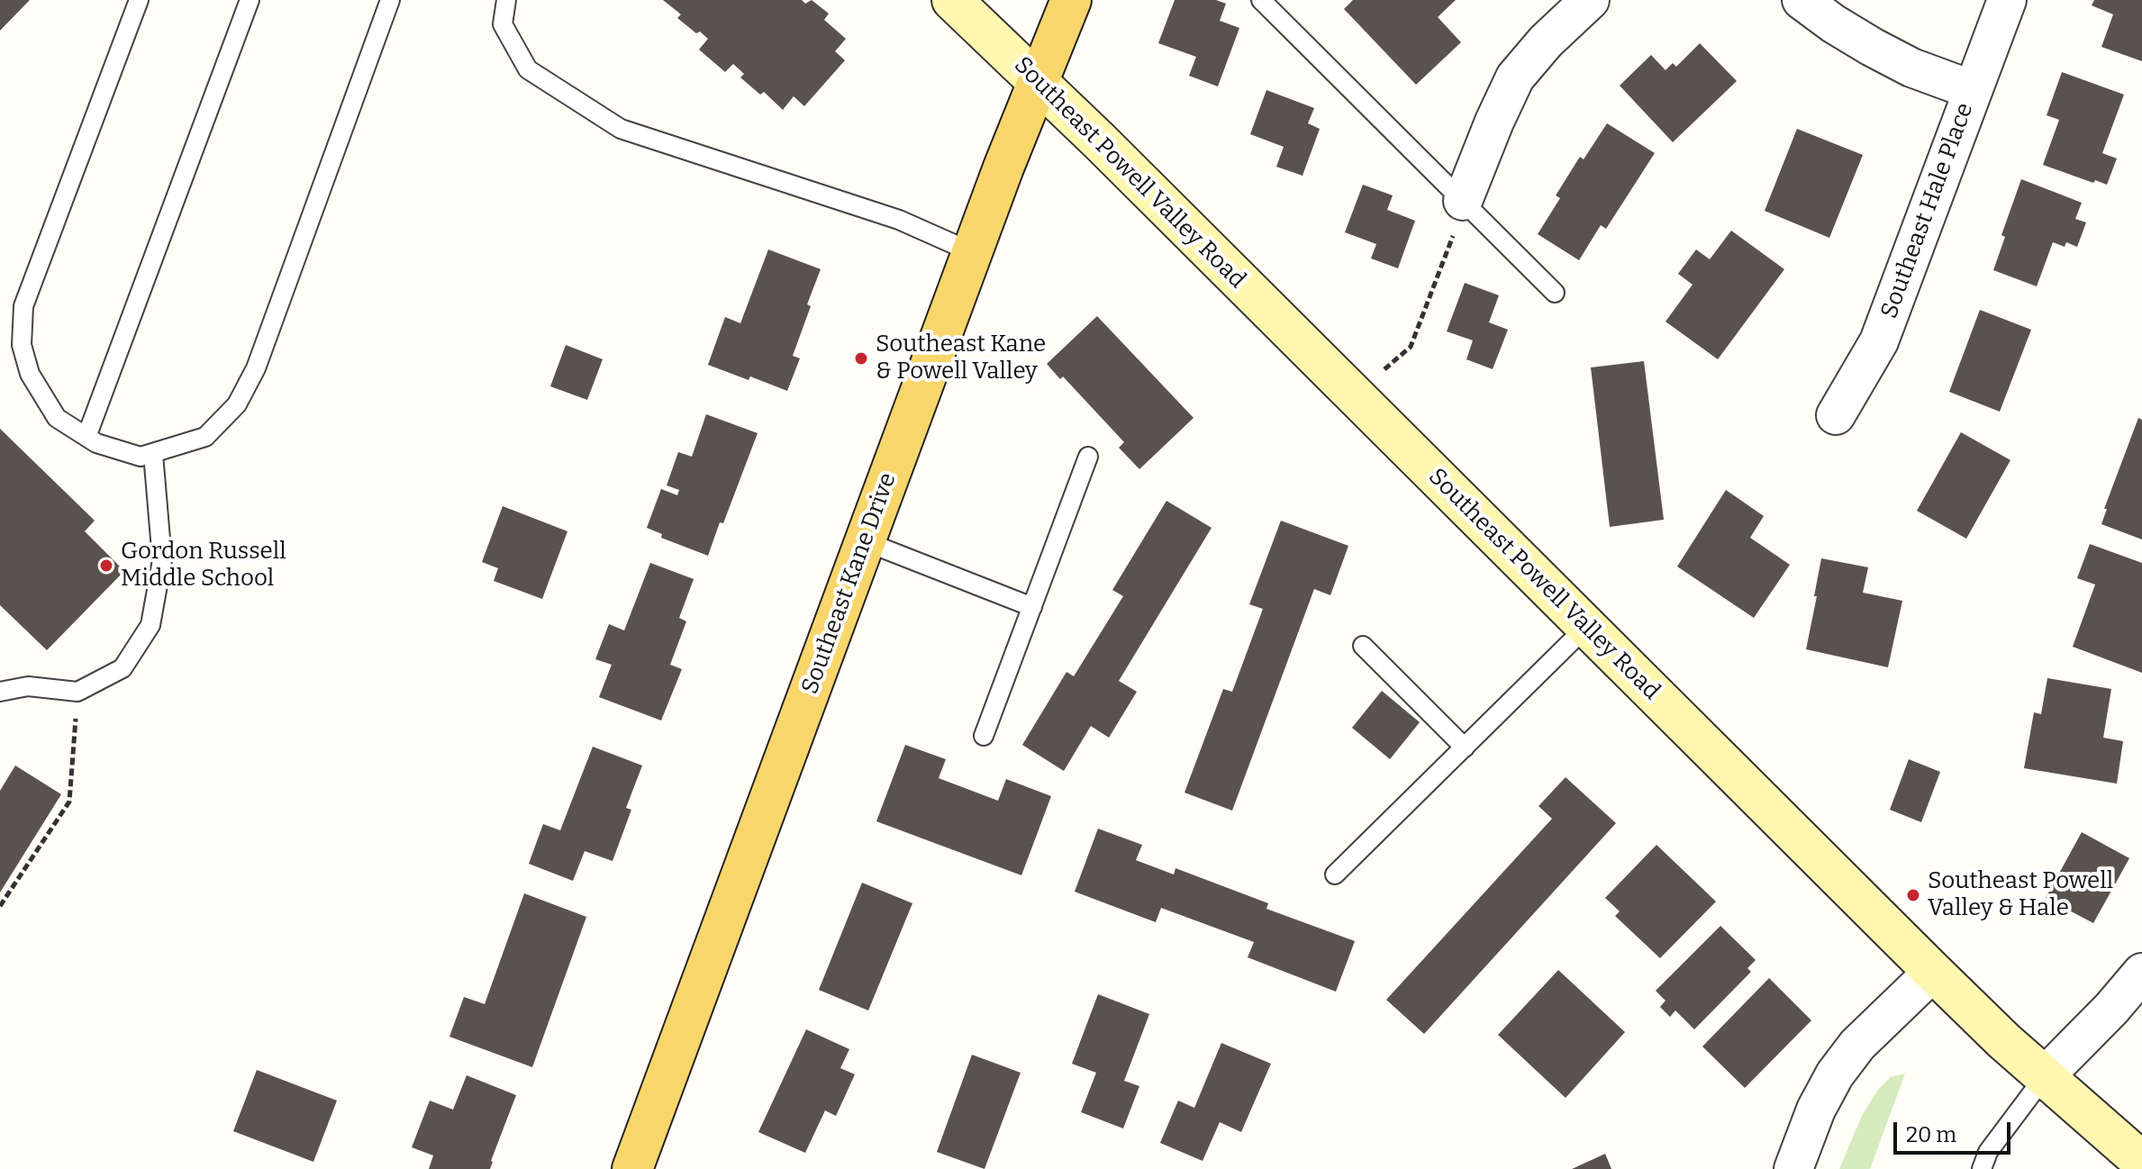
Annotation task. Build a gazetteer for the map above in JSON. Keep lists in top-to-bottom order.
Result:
{
  "streets": {
    "main road": ["Southeast Powell Valley Road", "Southeast Kane Drive"],
    "street": ["Southeast Hale Place"]
  },
  "crossings": [
    ["Southeast Powell Valley Road", "Southeast Kane Drive"]
  ],
  "places": ["Southeast Kane & Powell Valley", "Gordon Russell Middle School", "Southeast Powell Valley & Hale"],
  "scale_bar": "20 m"
}
